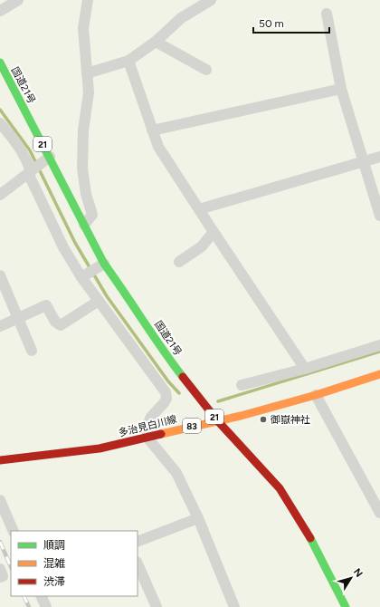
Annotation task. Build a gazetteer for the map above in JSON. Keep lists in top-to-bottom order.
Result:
{
  "streets": {
    "main road": [
      "国道21号",
      "21",
      "多治見白川線",
      "83"
    ]
  },
  "crossings": [
    ["国道21号", "多治見白川線"]
  ],
  "places": ["御嶽神社"],
  "legend": ["順調", "混雑", "渋滞"],
  "scale_bar": "50 m",
  "north": "top right"
}
